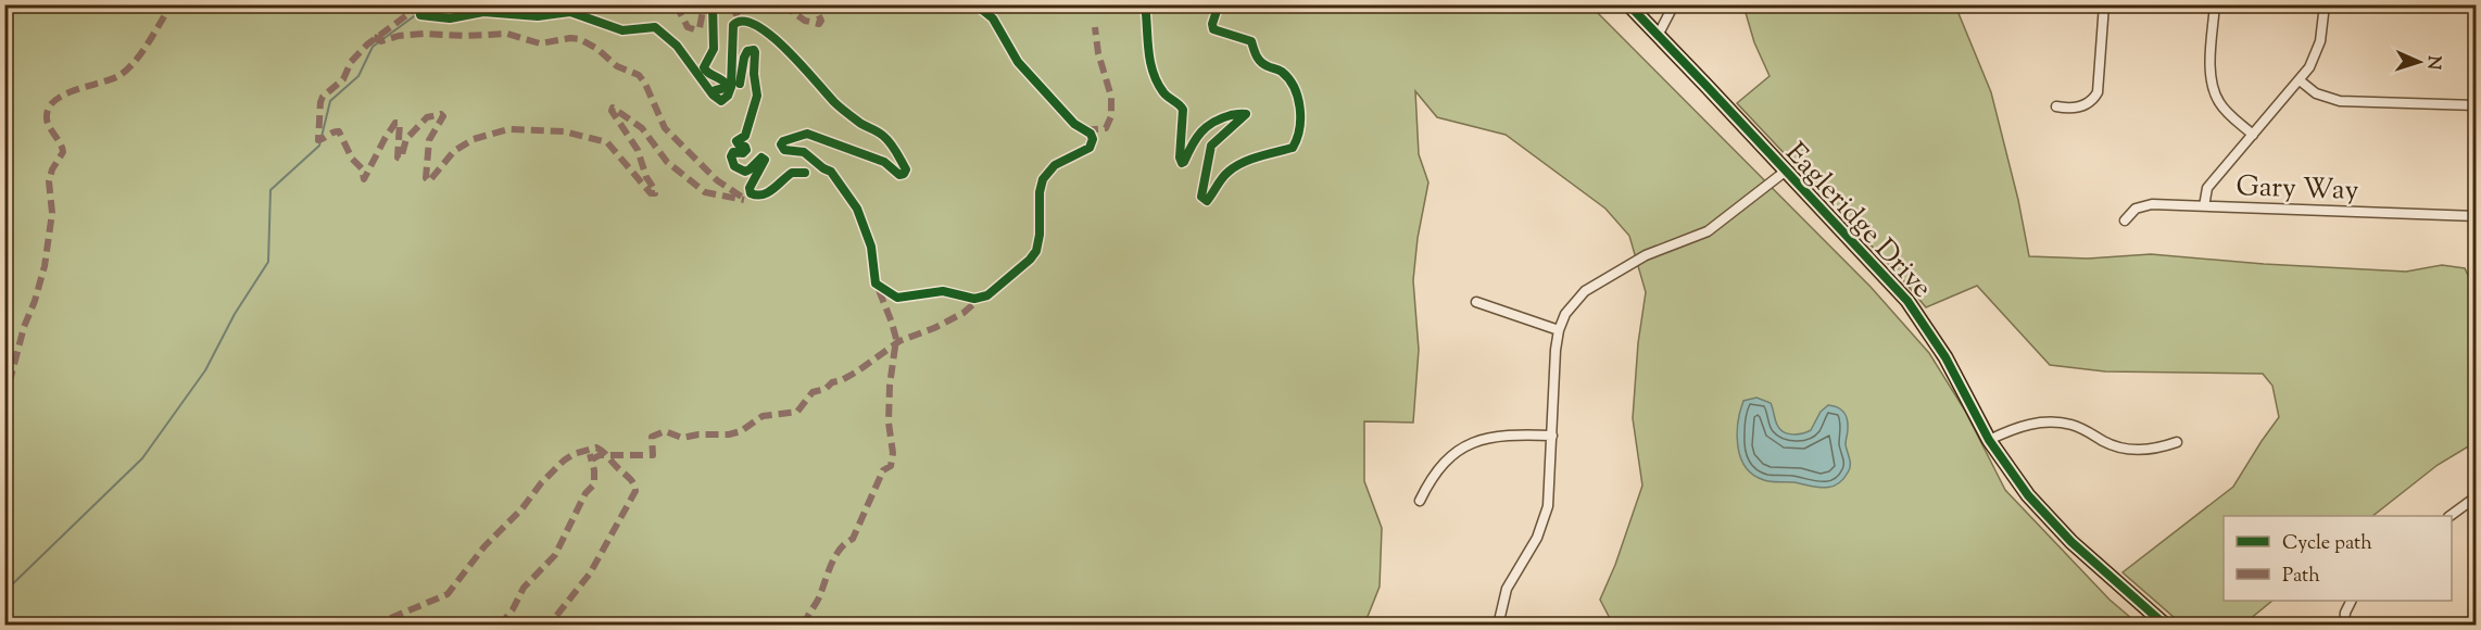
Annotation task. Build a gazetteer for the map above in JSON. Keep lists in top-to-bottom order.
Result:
{
  "streets": {
    "main road": ["Eagleridge Drive"],
    "street": ["Gary Way"]
  },
  "legend": ["Cycle path", "Path"],
  "north": "right"
}
